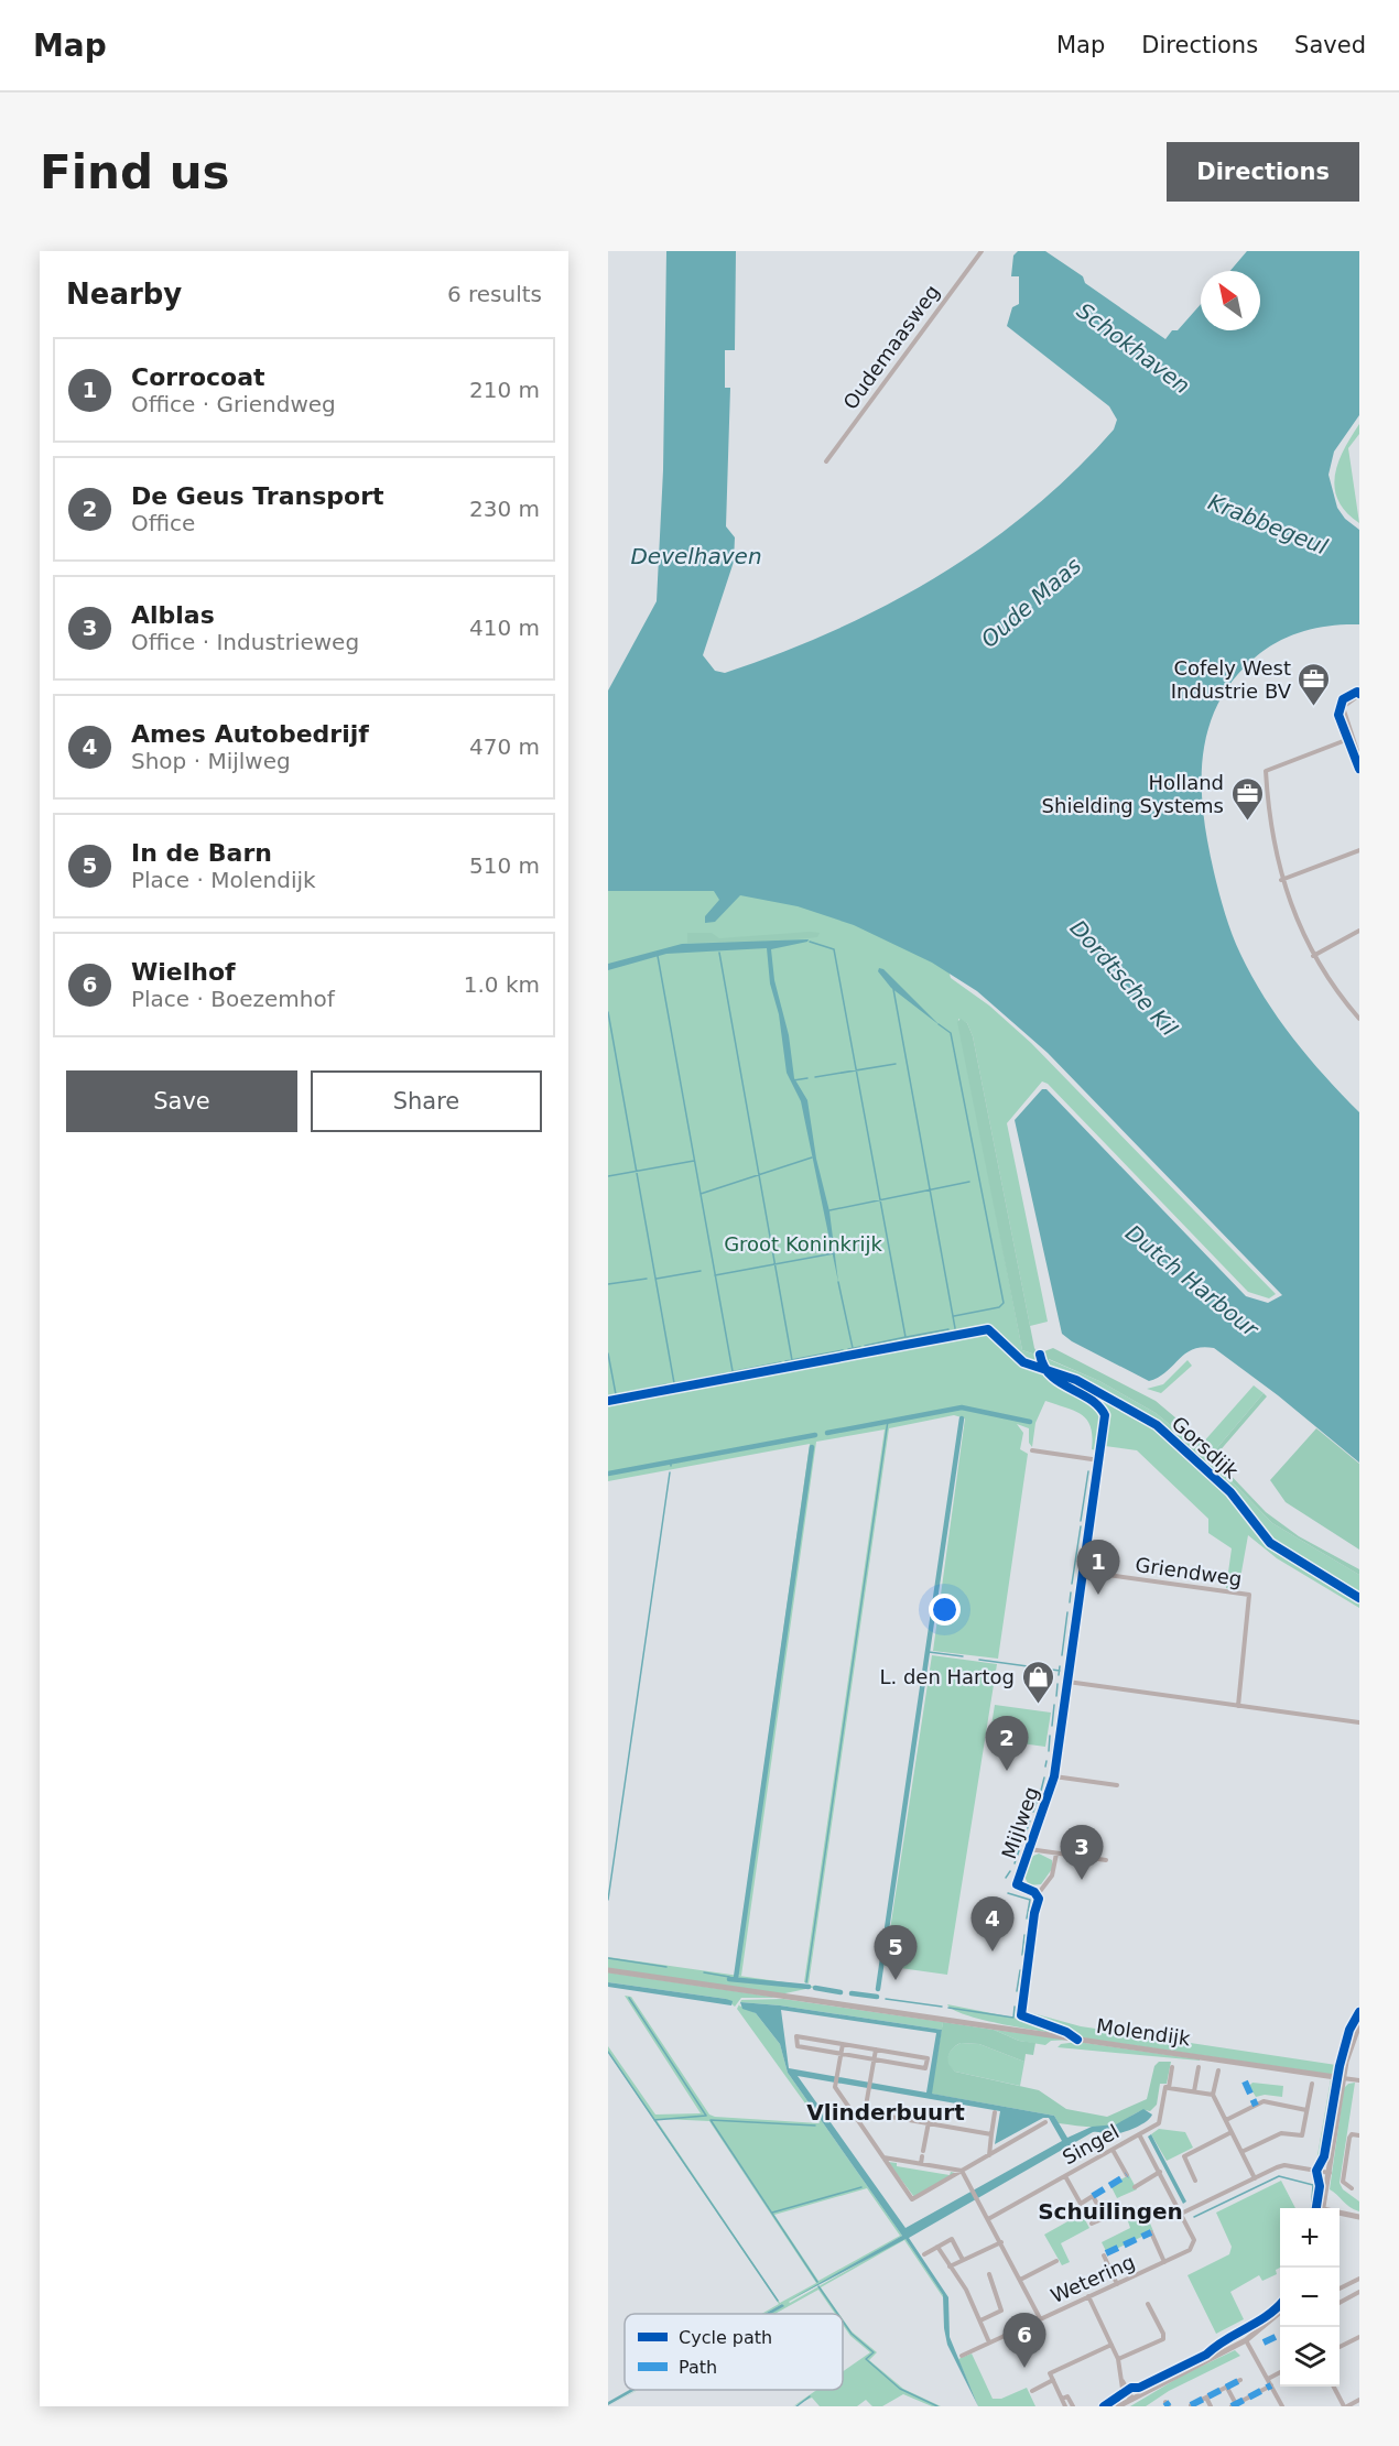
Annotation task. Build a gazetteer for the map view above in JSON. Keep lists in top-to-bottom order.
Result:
{
  "streets": {
    "street": [
      "Oudemaasweg",
      "Griendweg",
      "Mijlweg",
      "Molendijk",
      "Singel",
      "Wetering"
    ],
    "cycle path": ["Gorsdijk"]
  },
  "crossings": [
    ["Singel", "Wetering"]
  ],
  "districts": ["Vlinderbuurt", "Schuilingen"],
  "water": [
    "Schokhaven",
    "Krabbegeul",
    "Develhaven",
    "Oude Maas",
    "Dordtsche Kil",
    "Dutch Harbour"
  ],
  "parks": ["Groot Koninkrijk"],
  "places": {
    "office": ["Cofely West Industrie BV", "Holland Shielding Systems"],
    "shop": ["L. den Hartog"]
  },
  "legend": ["Cycle path", "Path"],
  "north": "top left",
  "page": {
    "header": "Map",
    "nav": ["Map", "Directions", "Saved"],
    "buttons": [
      "Directions",
      ["Save", "Share"]
    ],
    "title": "Find us",
    "heading": ["Nearby", "6 results"],
    "list": [
      {
        "mark": "1",
        "name": "Corrocoat",
        "note": "Office · Griendweg",
        "value": "210 m"
      },
      {
        "mark": "2",
        "name": "De Geus Transport",
        "note": "Office",
        "value": "230 m"
      },
      {
        "mark": "3",
        "name": "Alblas",
        "note": "Office · Industrieweg",
        "value": "410 m"
      },
      {
        "mark": "4",
        "name": "Ames Autobedrijf",
        "note": "Shop · Mijlweg",
        "value": "470 m"
      },
      {
        "mark": "5",
        "name": "In de Barn",
        "note": "Place · Molendijk",
        "value": "510 m"
      },
      {
        "mark": "6",
        "name": "Wielhof",
        "note": "Place · Boezemhof",
        "value": "1.0 km"
      }
    ],
    "pins": [
      "1",
      "2",
      "3",
      "4",
      "5",
      "6"
    ],
    "map_buttons": ["+", "−"]
  }
}
